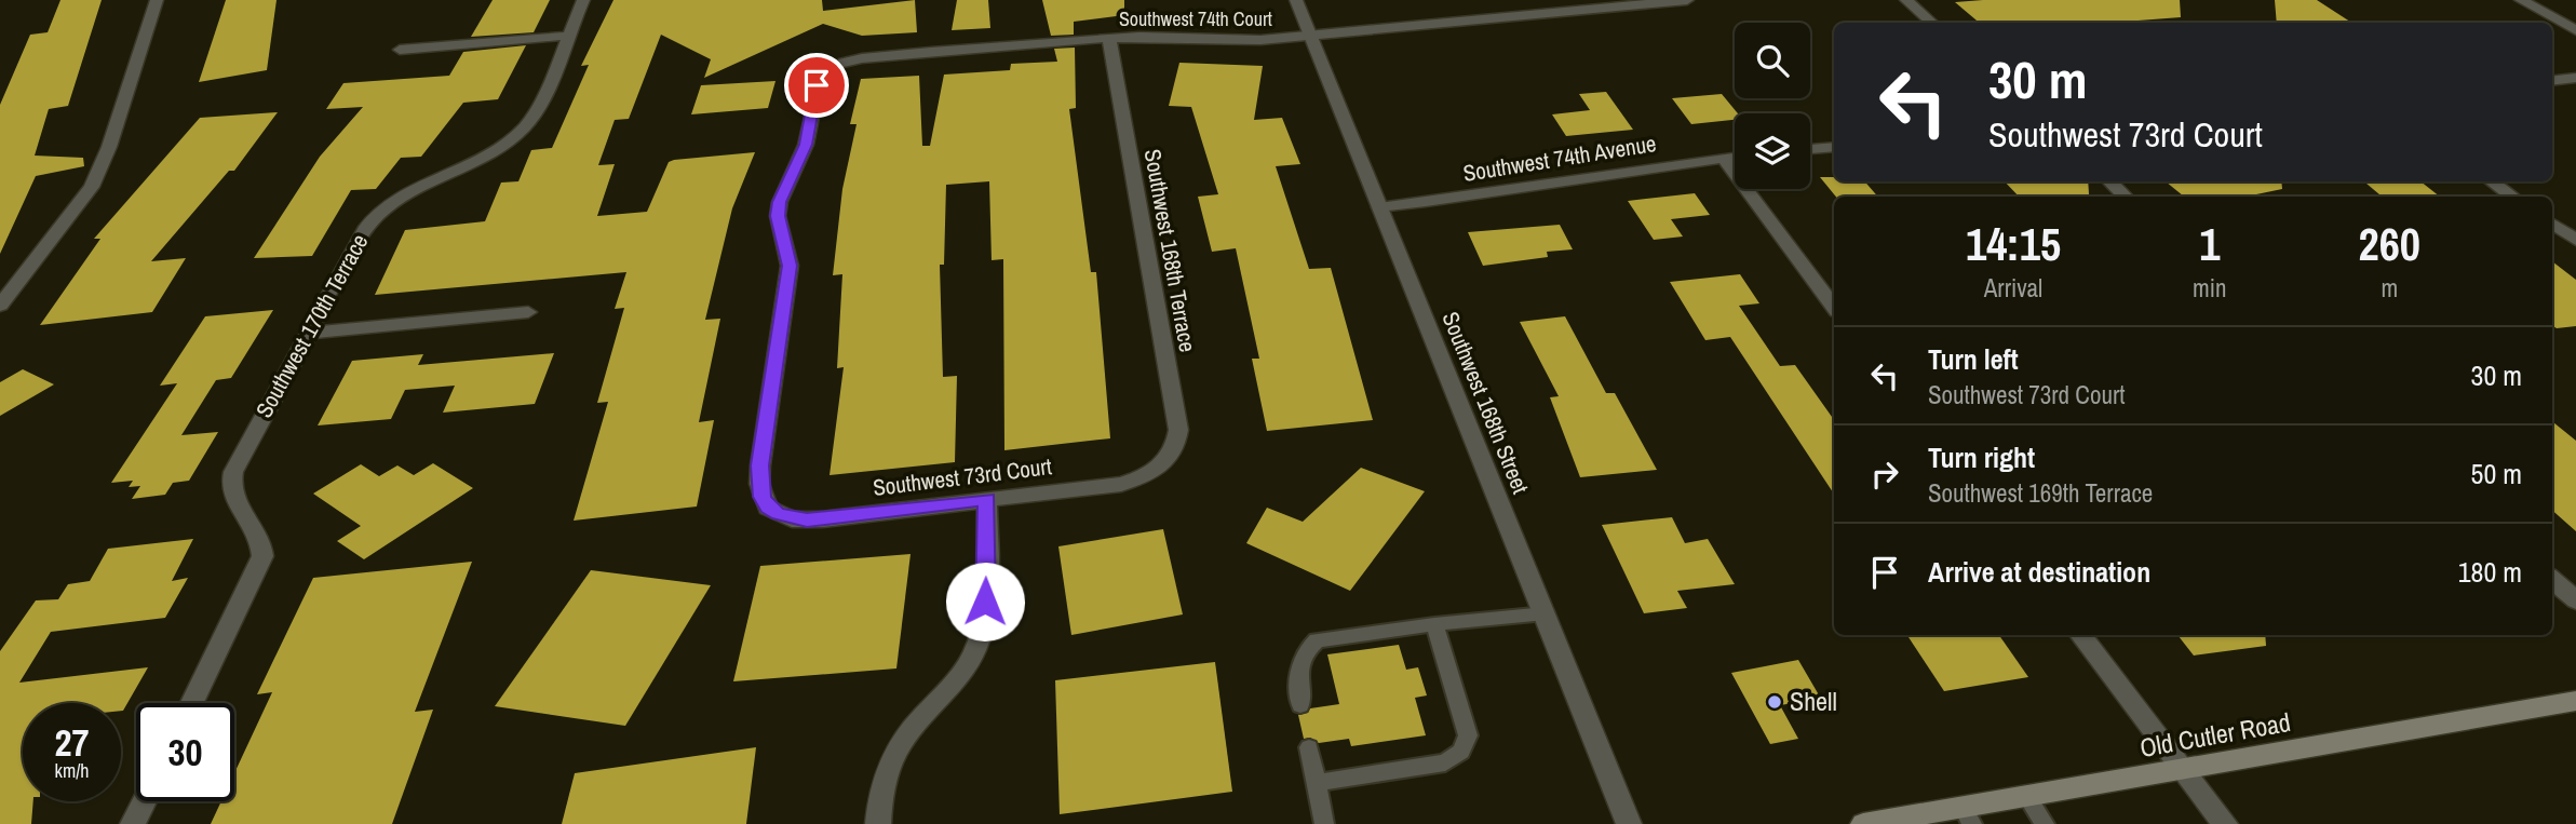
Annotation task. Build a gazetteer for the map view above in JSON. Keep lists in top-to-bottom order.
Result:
{
  "streets": {
    "main road": ["Old Cutler Road"],
    "street": [
      "Southwest 74th Court",
      "Southwest 74th Avenue",
      "Southwest 168th Terrace",
      "Southwest 170th Terrace",
      "Southwest 168th Street",
      "Southwest 73rd Court"
    ]
  },
  "crossings": [
    ["Southwest 74th Court", "Southwest 168th Terrace"],
    ["Southwest 74th Court", "Southwest 168th Street"],
    ["Southwest 74th Court", "Southwest 73rd Court"],
    ["Southwest 74th Avenue", "Southwest 168th Street"],
    ["Southwest 168th Terrace", "Southwest 73rd Court"]
  ],
  "places": ["Shell"],
  "page": {
    "turn": ["30 m", "Southwest 73rd Court"],
    "eta": [
      "14:15",
      "Arrival",
      "1",
      "min",
      "260",
      "m"
    ],
    "list": [
      {
        "name": "Turn left",
        "note": "Southwest 73rd Court",
        "value": "30 m"
      },
      {
        "name": "Turn right",
        "note": "Southwest 169th Terrace",
        "value": "50 m"
      },
      {
        "name": "Arrive at destination",
        "value": "180 m"
      }
    ],
    "speed": "27 km/h",
    "limit": "30"
  }
}
